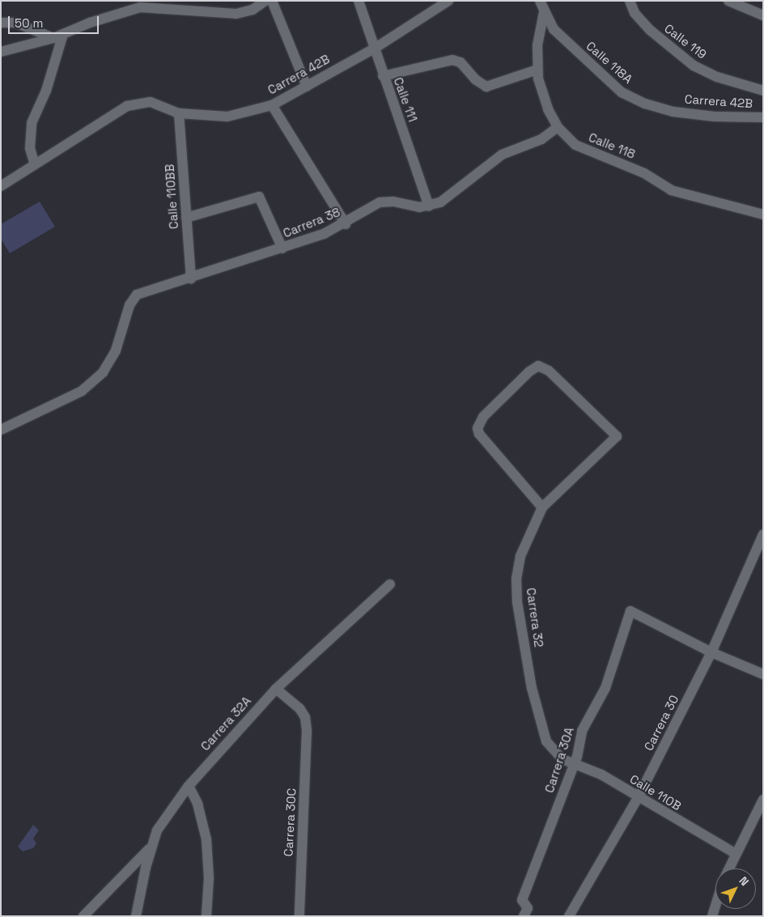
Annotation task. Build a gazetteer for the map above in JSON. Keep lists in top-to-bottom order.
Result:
{
  "streets": {
    "street": [
      "Calle 119",
      "Calle 118A",
      "Carrera 42B",
      "Calle 111",
      "Calle 118",
      "Calle 110BB",
      "Carrera 38",
      "Carrera 32",
      "Carrera 30",
      "Carrera 32A",
      "Carrera 30A",
      "Calle 110B",
      "Carrera 30C"
    ]
  },
  "crossings": [
    ["Calle 118A", "Carrera 42B"],
    ["Calle 118A", "Calle 118"],
    ["Carrera 42B", "Calle 111"],
    ["Carrera 42B", "Calle 110BB"],
    ["Calle 111", "Carrera 38"],
    ["Calle 110BB", "Carrera 38"],
    ["Carrera 32", "Calle 110B"],
    ["Carrera 30", "Carrera 30A"],
    ["Carrera 30", "Calle 110B"],
    ["Carrera 32A", "Carrera 30C"],
    ["Carrera 30A", "Calle 110B"]
  ],
  "scale_bar": "50 m",
  "north": "top right"
}
